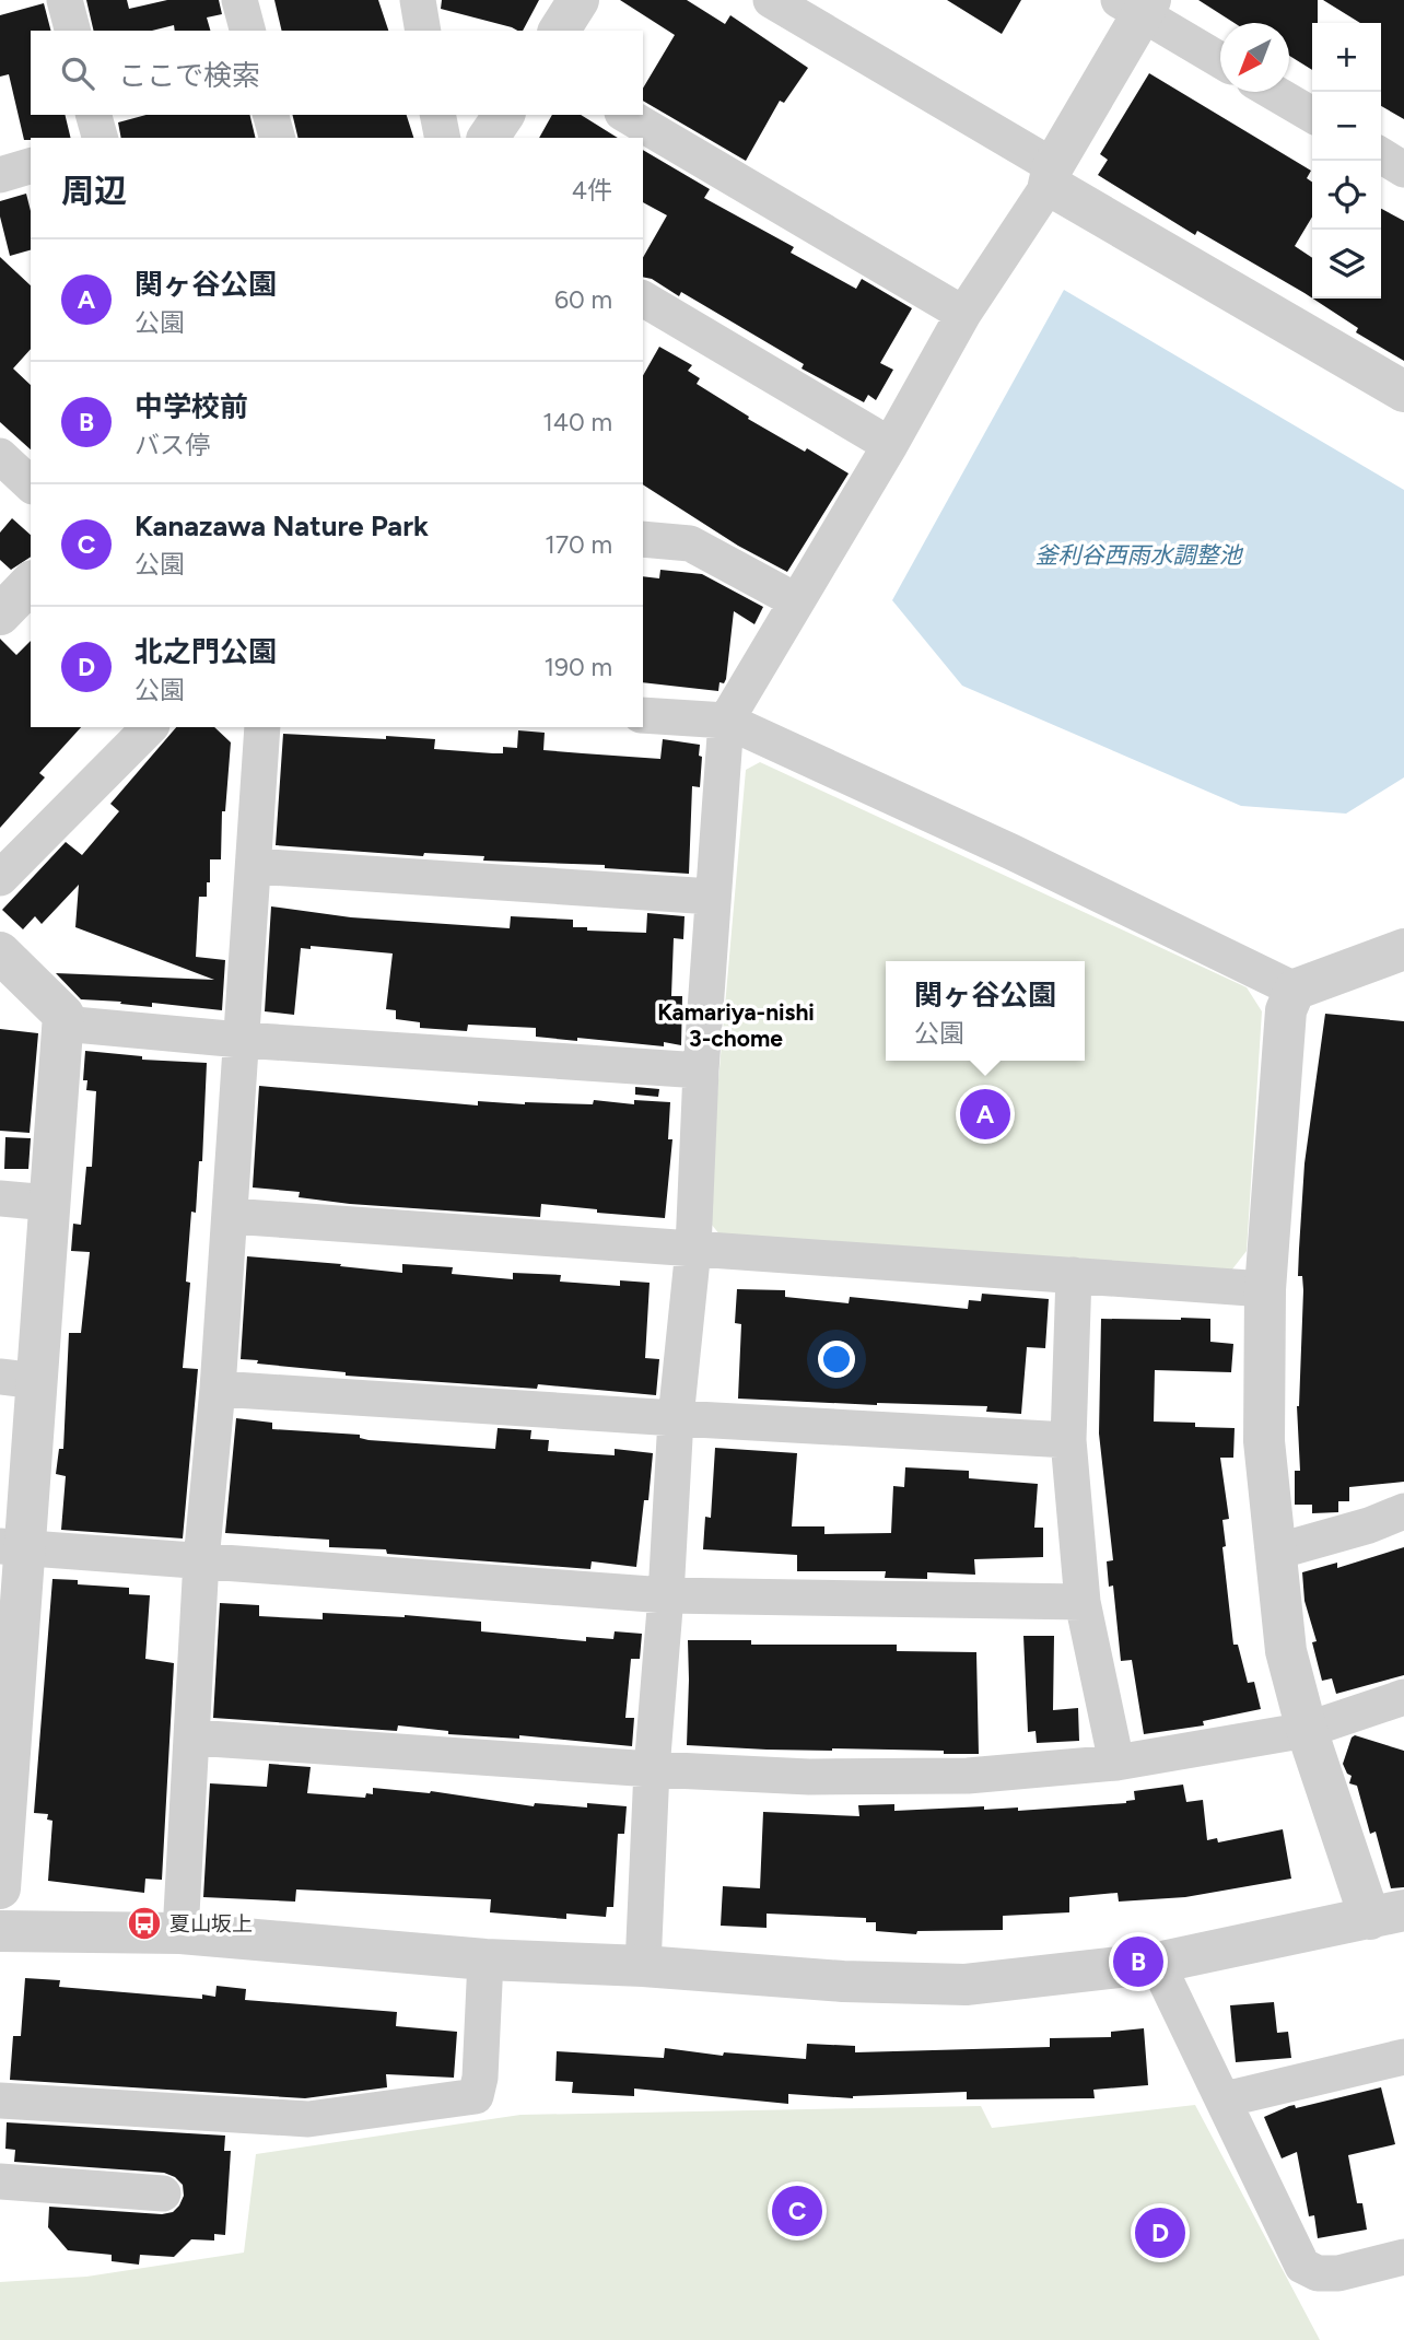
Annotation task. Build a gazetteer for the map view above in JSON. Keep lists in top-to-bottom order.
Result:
{
  "districts": ["Kamariya-nishi 3-chome"],
  "water": ["釜利谷西雨水調整池"],
  "places": {
    "bus stop": ["夏山坂上"]
  },
  "north": "bottom left",
  "page": {
    "map_buttons": ["+", "−"],
    "search": "ここで検索",
    "heading": ["周辺", "4件"],
    "list": [
      {
        "mark": "A",
        "name": "関ヶ谷公園",
        "note": "公園",
        "value": "60 m"
      },
      {
        "mark": "B",
        "name": "中学校前",
        "note": "バス停",
        "value": "140 m"
      },
      {
        "mark": "C",
        "name": "Kanazawa Nature Park",
        "note": "公園",
        "value": "170 m"
      },
      {
        "mark": "D",
        "name": "北之門公園",
        "note": "公園",
        "value": "190 m"
      }
    ],
    "popup": ["関ヶ谷公園", "公園"],
    "pins": [
      "A",
      "B",
      "C",
      "D"
    ]
  }
}
